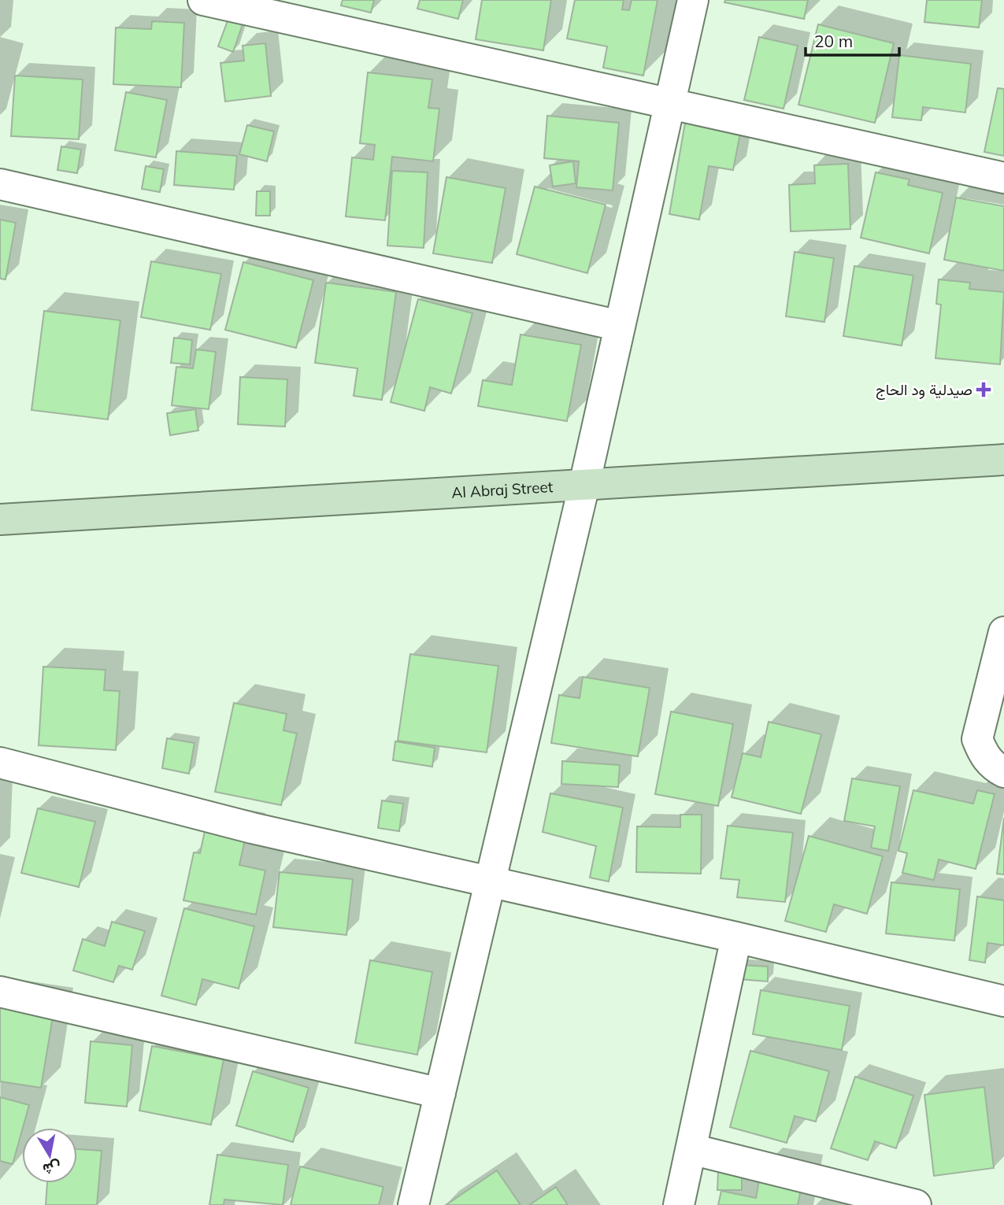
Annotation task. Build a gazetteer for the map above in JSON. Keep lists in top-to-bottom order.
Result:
{
  "streets": {
    "street": ["Al Abraj Street"]
  },
  "places": {
    "health": ["صيدلية ود الحاج"]
  },
  "scale_bar": "20 m",
  "north": "bottom"
}
